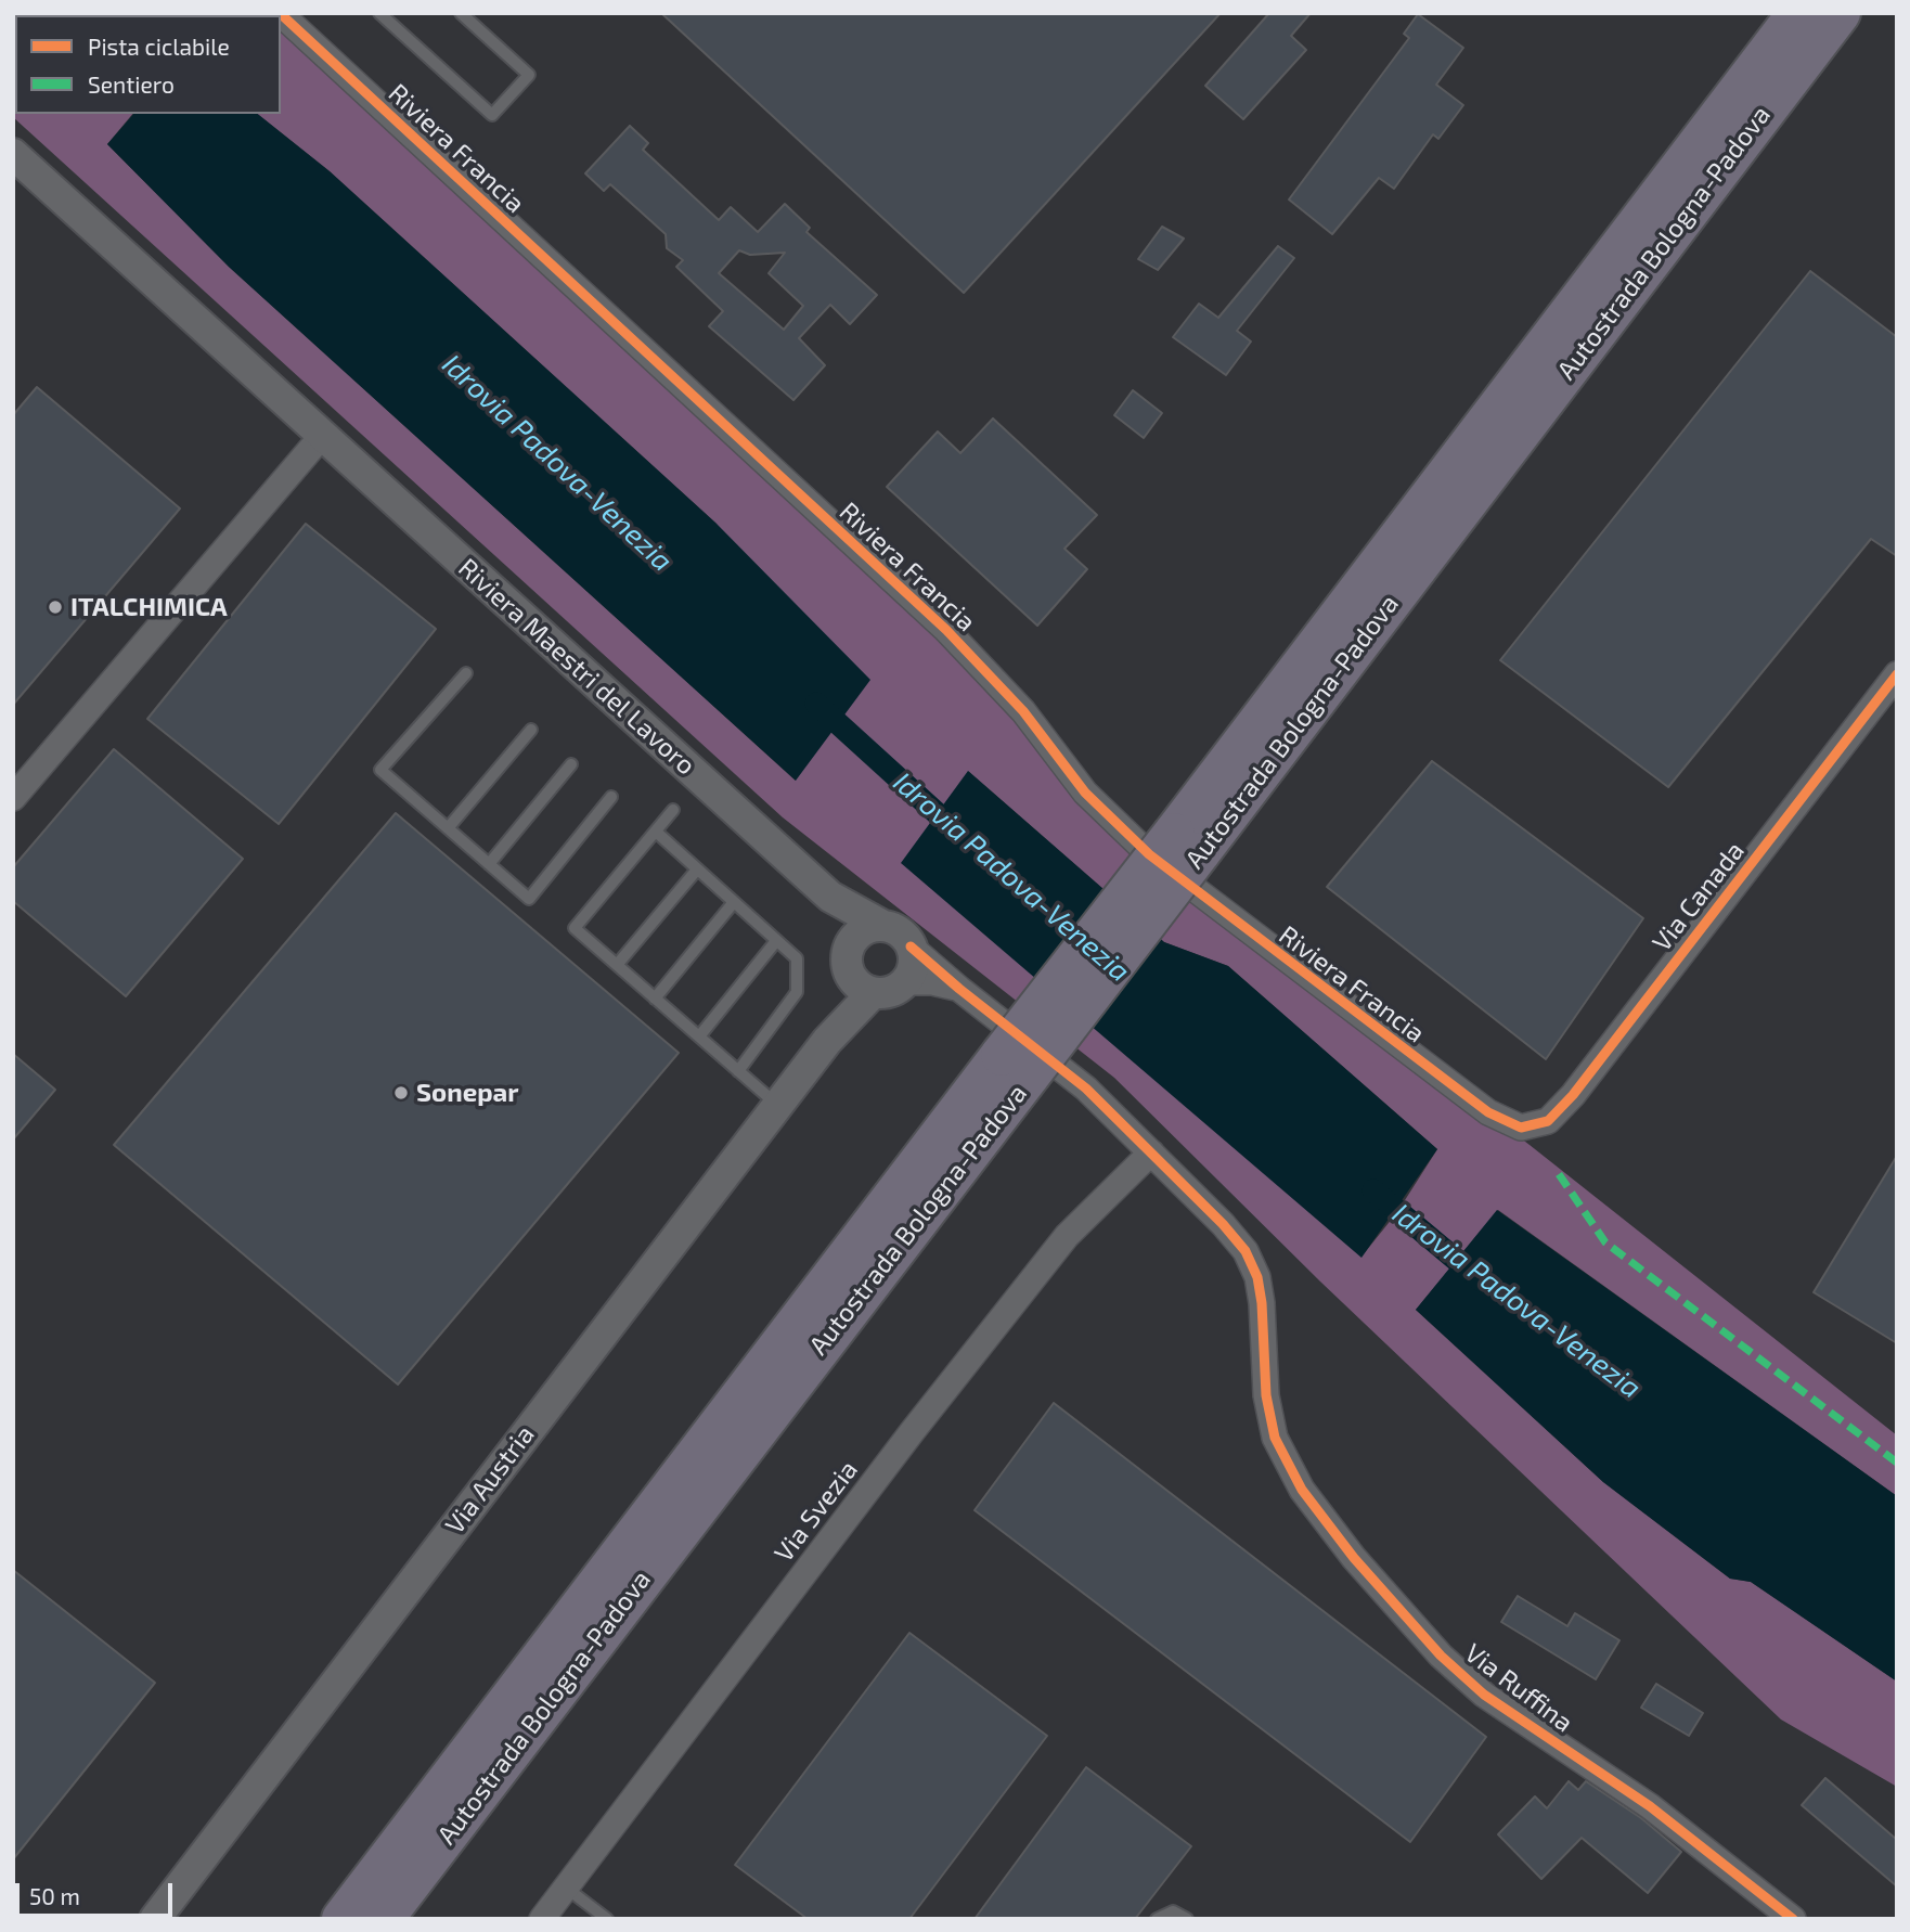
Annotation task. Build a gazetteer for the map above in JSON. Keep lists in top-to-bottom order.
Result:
{
  "streets": {
    "highway": ["Autostrada Bologna-Padova"],
    "street": [
      "Riviera Francia",
      "Riviera Maestri del Lavoro",
      "Via Canada",
      "Via Austria",
      "Via Svezia",
      "Via Ruffina"
    ]
  },
  "crossings": [
    ["Riviera Francia", "Via Canada"],
    ["Riviera Maestri del Lavoro", "Via Austria"],
    ["Riviera Maestri del Lavoro", "Via Svezia"],
    ["Riviera Maestri del Lavoro", "Via Ruffina"]
  ],
  "water": ["Idrovia Padova-Venezia"],
  "places": ["ITALCHIMICA", "Sonepar"],
  "legend": ["Pista ciclabile", "Sentiero"],
  "scale_bar": "50 m"
}
